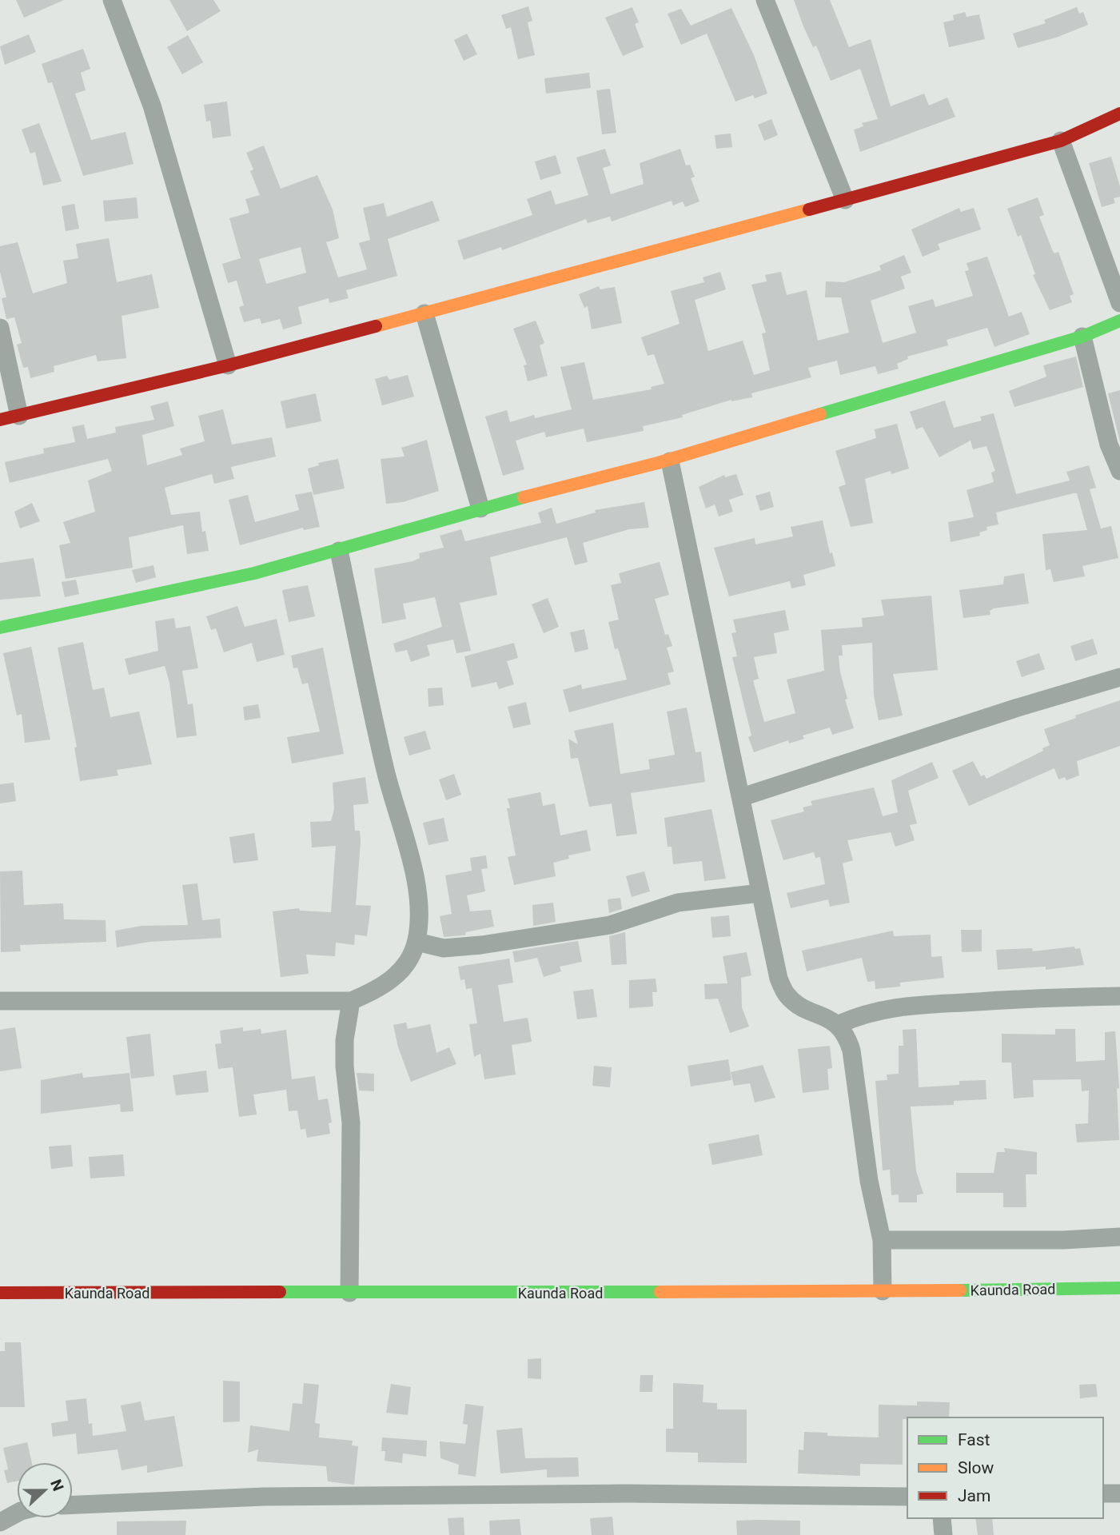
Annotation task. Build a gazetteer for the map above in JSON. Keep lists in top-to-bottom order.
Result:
{
  "streets": {
    "street": ["Kaunda Road"]
  },
  "legend": ["Fast", "Slow", "Jam"],
  "north": "right"
}
